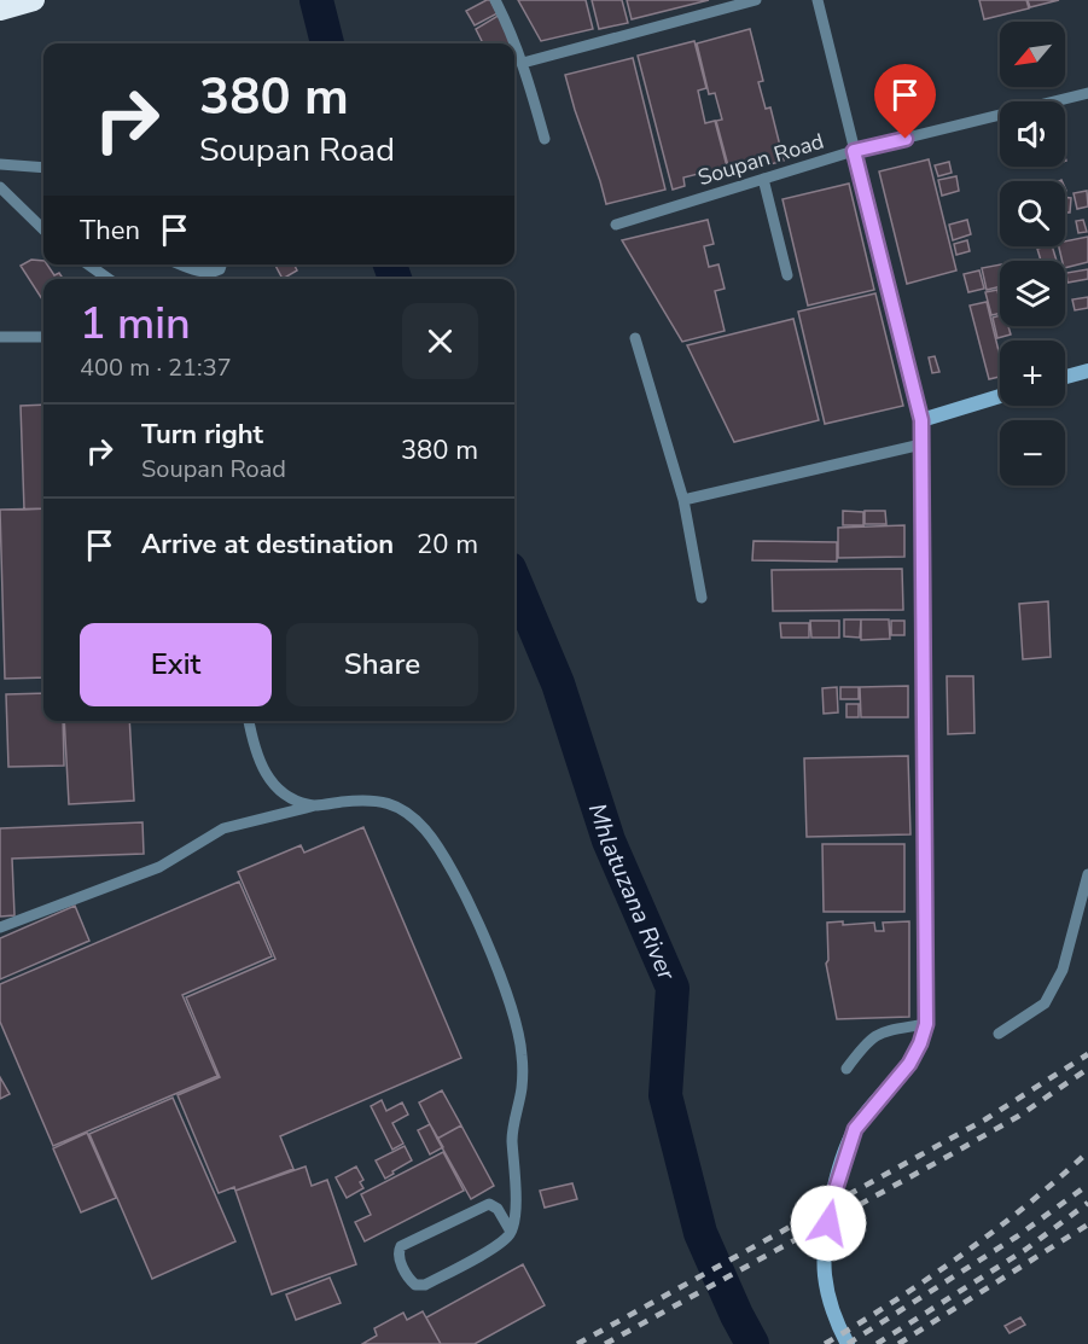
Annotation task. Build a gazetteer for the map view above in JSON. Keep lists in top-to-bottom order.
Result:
{
  "streets": {
    "lane": ["Soupan Road"]
  },
  "water": ["Mhlatuzana River"],
  "north": "bottom left",
  "page": {
    "map_buttons": ["+", "−"],
    "turn": ["380 m", "Soupan Road"],
    "then": "Then",
    "heading": ["1 min", "400 m · 21:37"],
    "list": [
      {
        "name": "Turn right",
        "note": "Soupan Road",
        "value": "380 m"
      },
      {
        "name": "Arrive at destination",
        "value": "20 m"
      }
    ],
    "buttons": ["Exit", "Share"]
  }
}
